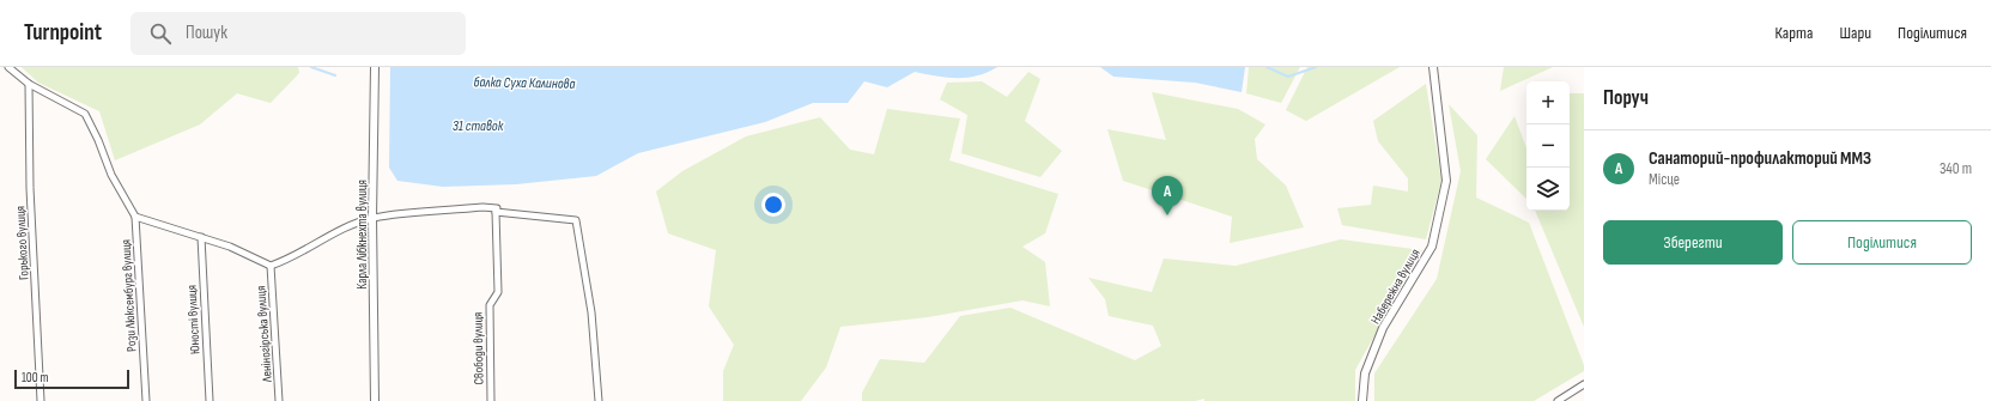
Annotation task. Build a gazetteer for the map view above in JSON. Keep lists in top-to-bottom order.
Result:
{
  "streets": {
    "street": [
      "Карла Лібкнехта вулиця",
      "Горького вулиця",
      "Набережна вулиця",
      "Рози Люксембург вулиця",
      "Юності вулиця",
      "Леніногірська вулиця",
      "Свободи вулиця"
    ]
  },
  "water": ["балка Суха Калинова", "31 ставок"],
  "scale_bar": "100 m",
  "page": {
    "header": "Turnpoint",
    "search": "Пошук",
    "nav": ["Карта", "Шари", "Поділитися"],
    "heading": "Поруч",
    "map_buttons": ["+", "−"],
    "list": [
      {
        "mark": "A",
        "name": "Санаторий-профилакторий ММЗ",
        "note": "Місце",
        "value": "340 m"
      }
    ],
    "pins": "A",
    "buttons": ["Зберегти", "Поділитися"],
    "scale": "100 m"
  }
}
